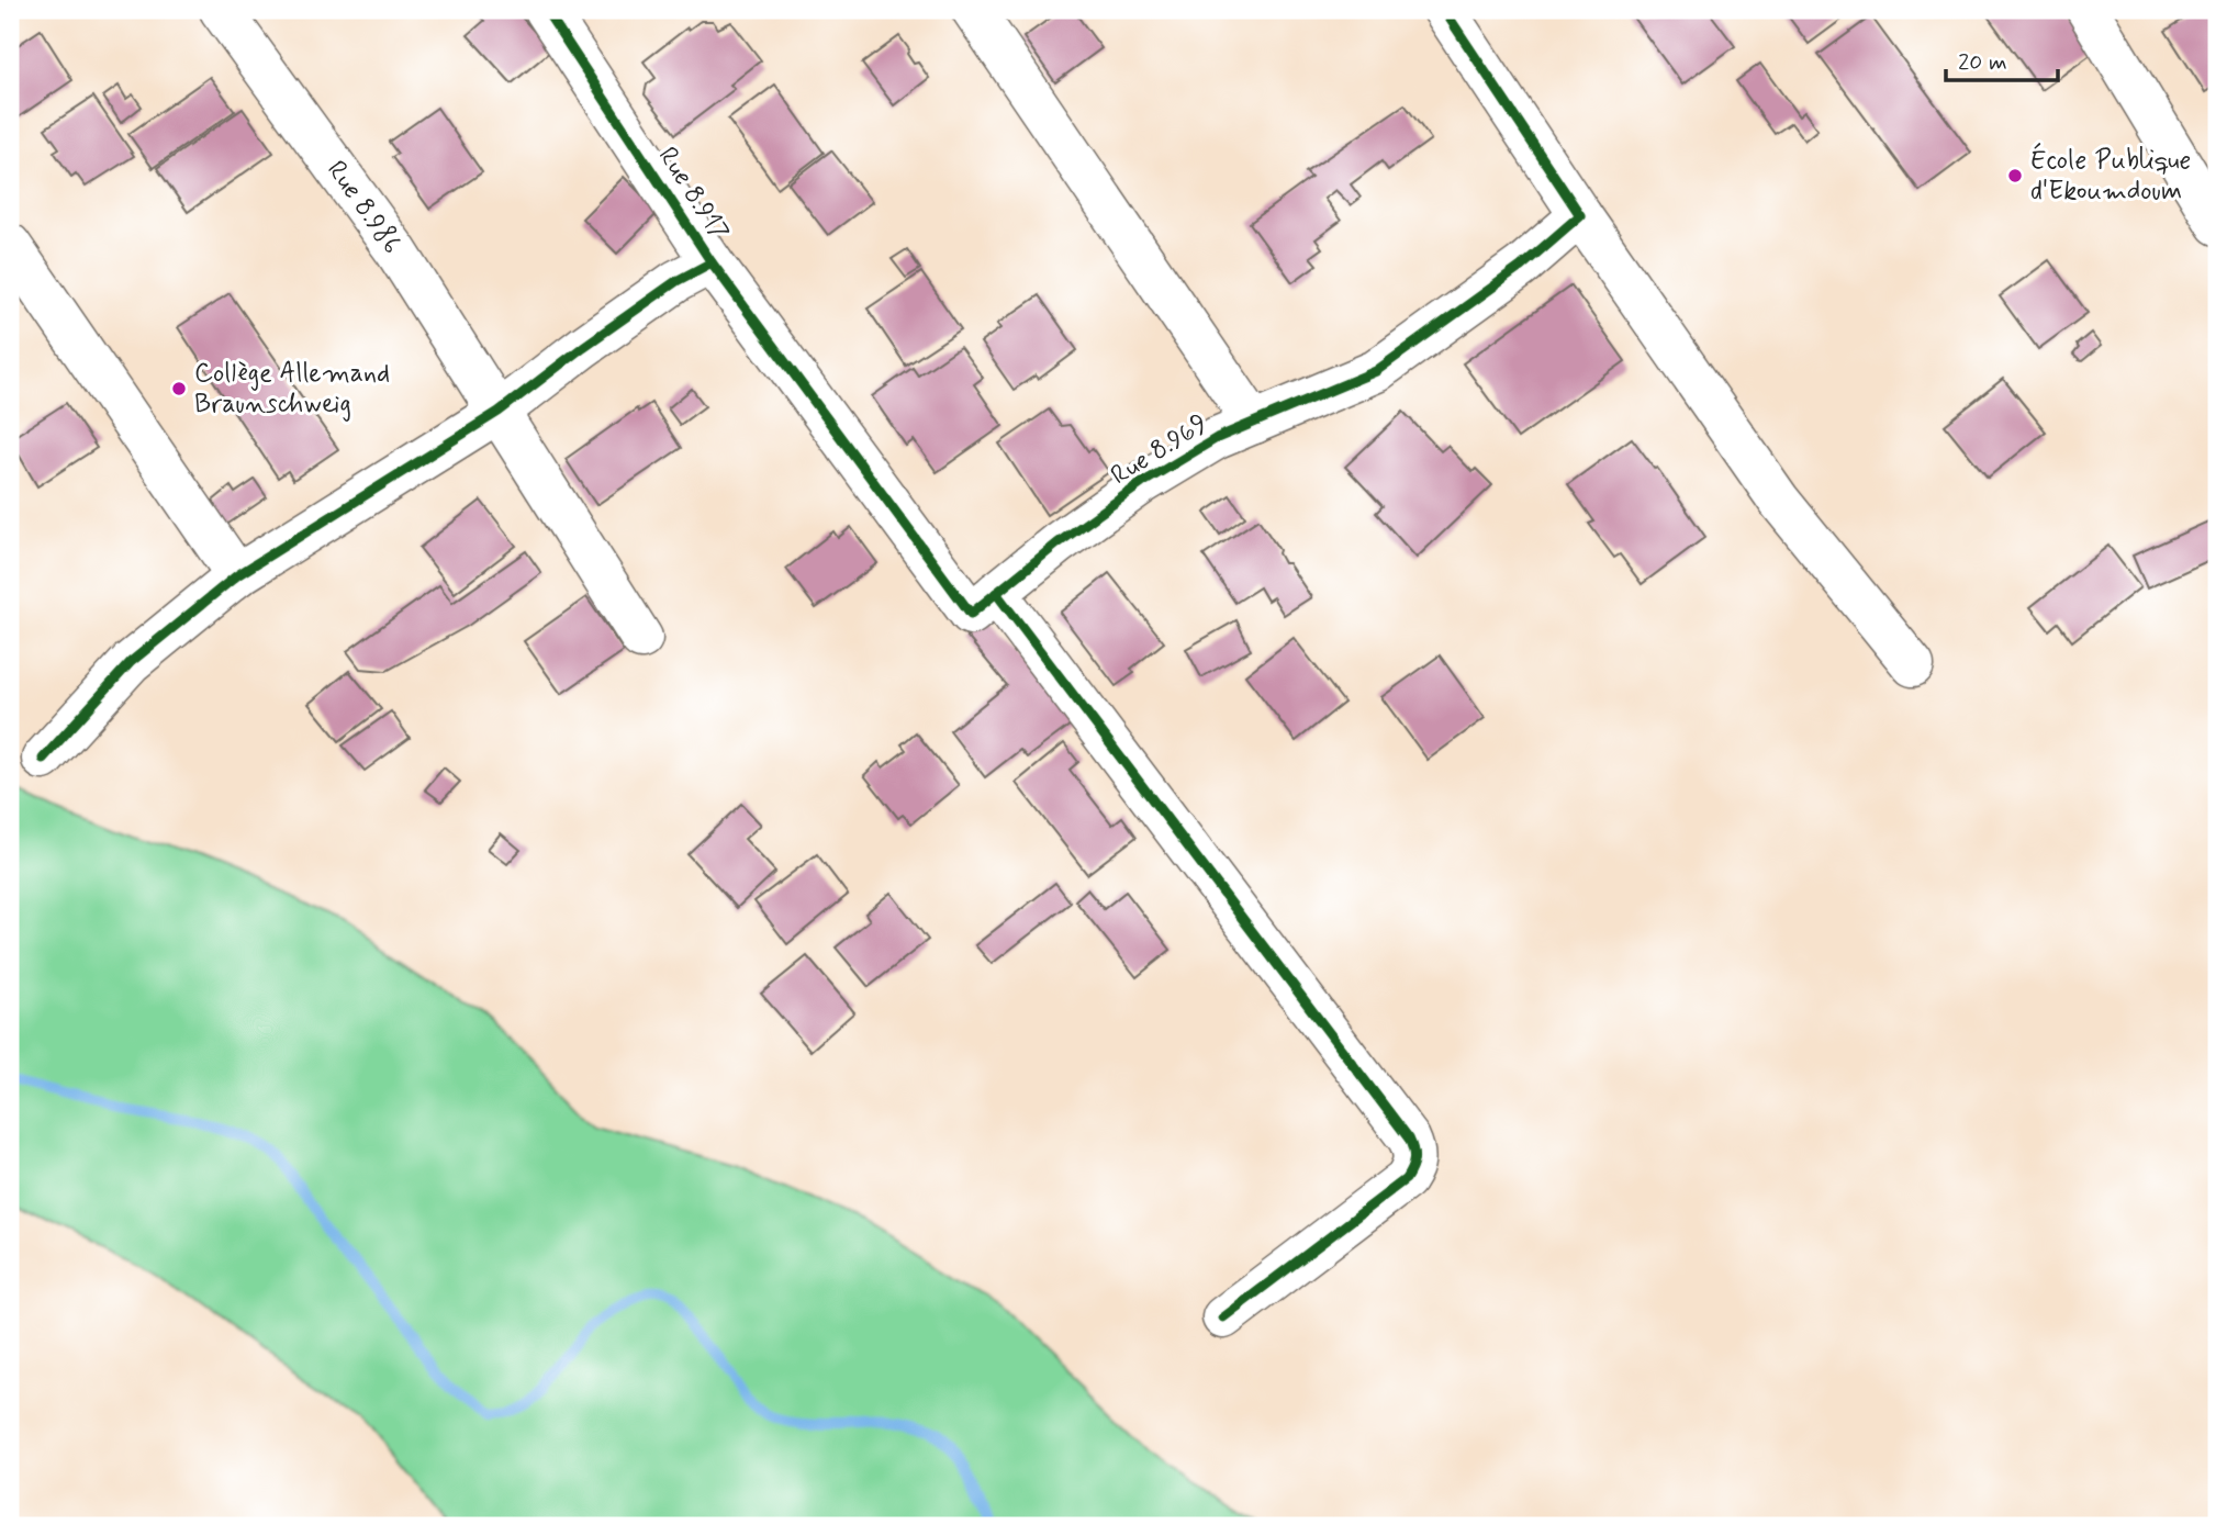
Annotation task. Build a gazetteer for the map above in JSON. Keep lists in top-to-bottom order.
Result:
{
  "streets": {
    "street": ["Rue 8.917", "Rue 8.986", "Rue 8.969"]
  },
  "crossings": [
    ["Rue 8.917", "Rue 8.986"],
    ["Rue 8.917", "Rue 8.969"]
  ],
  "places": ["École Publique d'Ekoumdoum", "Collège Allemand Braunschweig"],
  "scale_bar": "20 m"
}
